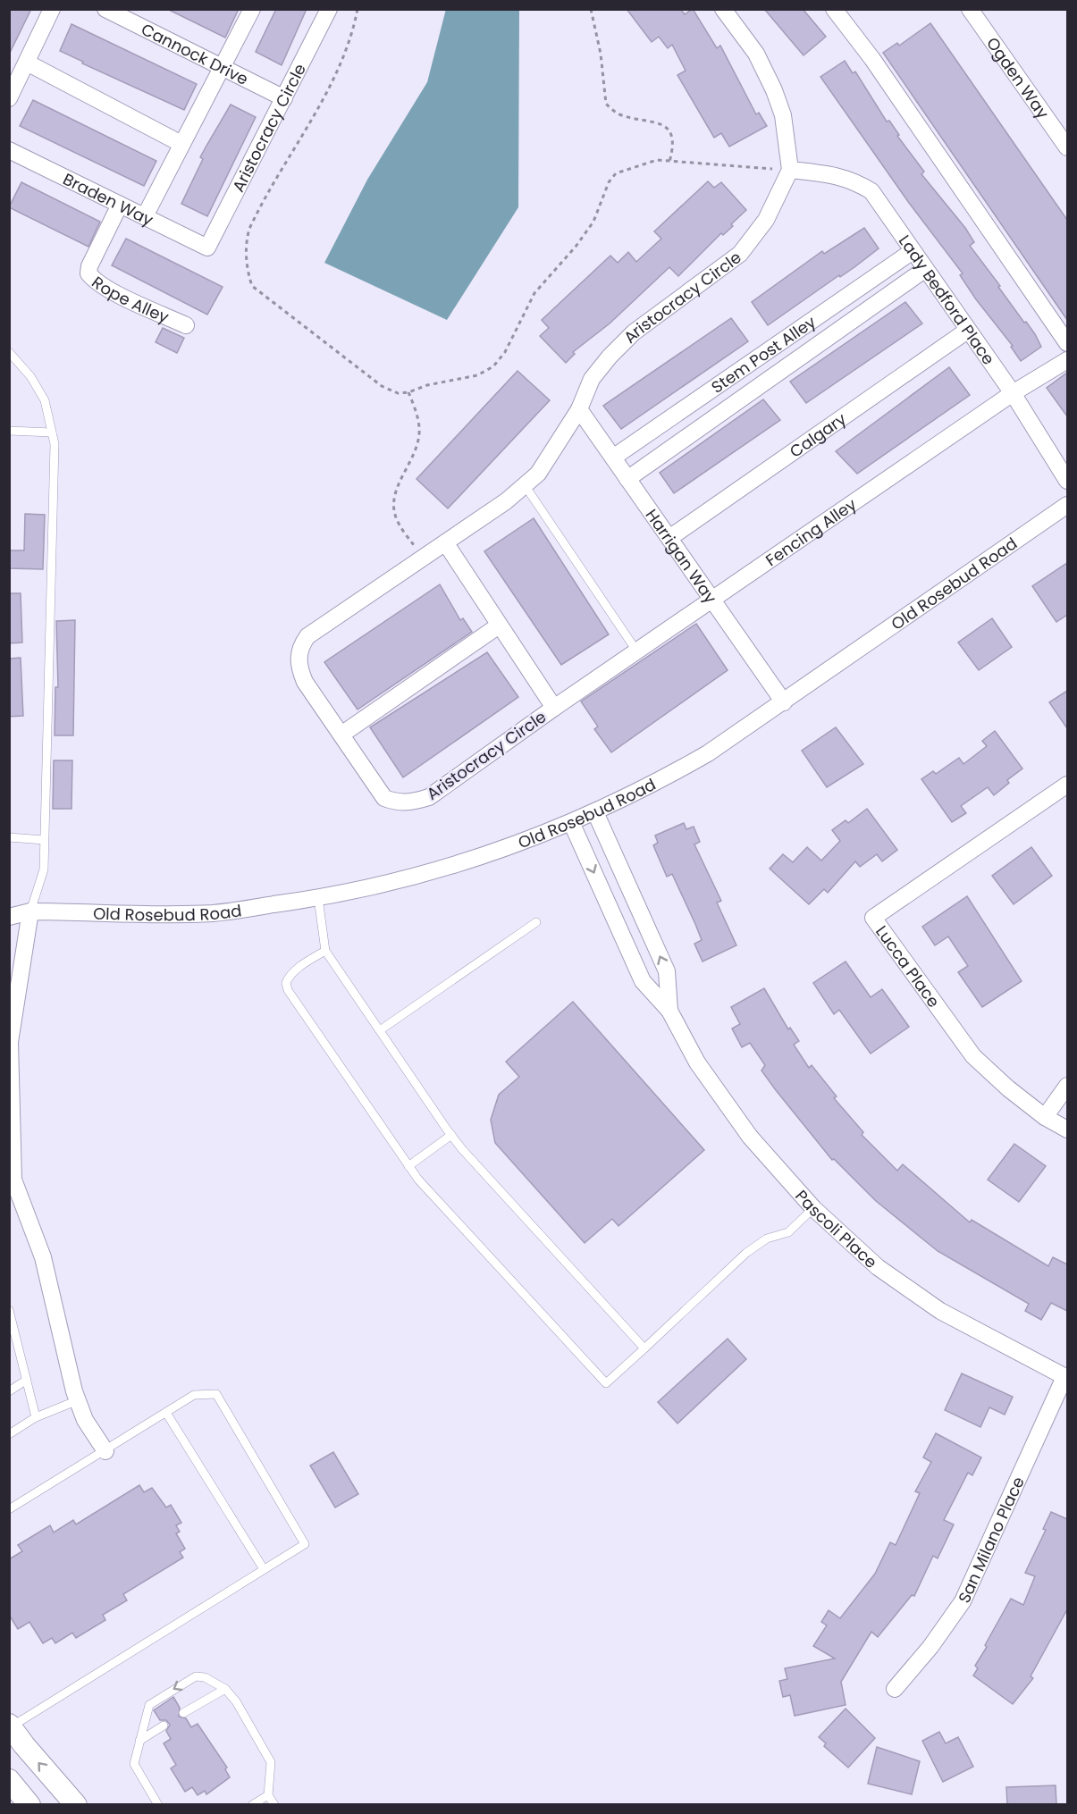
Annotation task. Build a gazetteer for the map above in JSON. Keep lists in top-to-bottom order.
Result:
{
  "streets": {
    "street": [
      "Cannock Drive",
      "Ogden Way",
      "Aristocracy Circle",
      "Braden Way",
      "Rope Alley",
      "Lady Bedford Place",
      "Stem Post Alley",
      "Calgary",
      "Fencing Alley",
      "Harrigan Way",
      "Old Rosebud Road",
      "Lucca Place",
      "Pascoli Place",
      "San Milano Place"
    ]
  },
  "crossings": [
    ["Cannock Drive", "Aristocracy Circle"],
    ["Aristocracy Circle", "Braden Way"],
    ["Aristocracy Circle", "Lady Bedford Place"],
    ["Aristocracy Circle", "Fencing Alley"],
    ["Aristocracy Circle", "Harrigan Way"],
    ["Braden Way", "Rope Alley"],
    ["Lady Bedford Place", "Stem Post Alley"],
    ["Lady Bedford Place", "Calgary"],
    ["Lady Bedford Place", "Fencing Alley"],
    ["Stem Post Alley", "Harrigan Way"],
    ["Calgary", "Harrigan Way"],
    ["Fencing Alley", "Harrigan Way"],
    ["Harrigan Way", "Old Rosebud Road"],
    ["Old Rosebud Road", "Pascoli Place"],
    ["Pascoli Place", "San Milano Place"]
  ]
}
